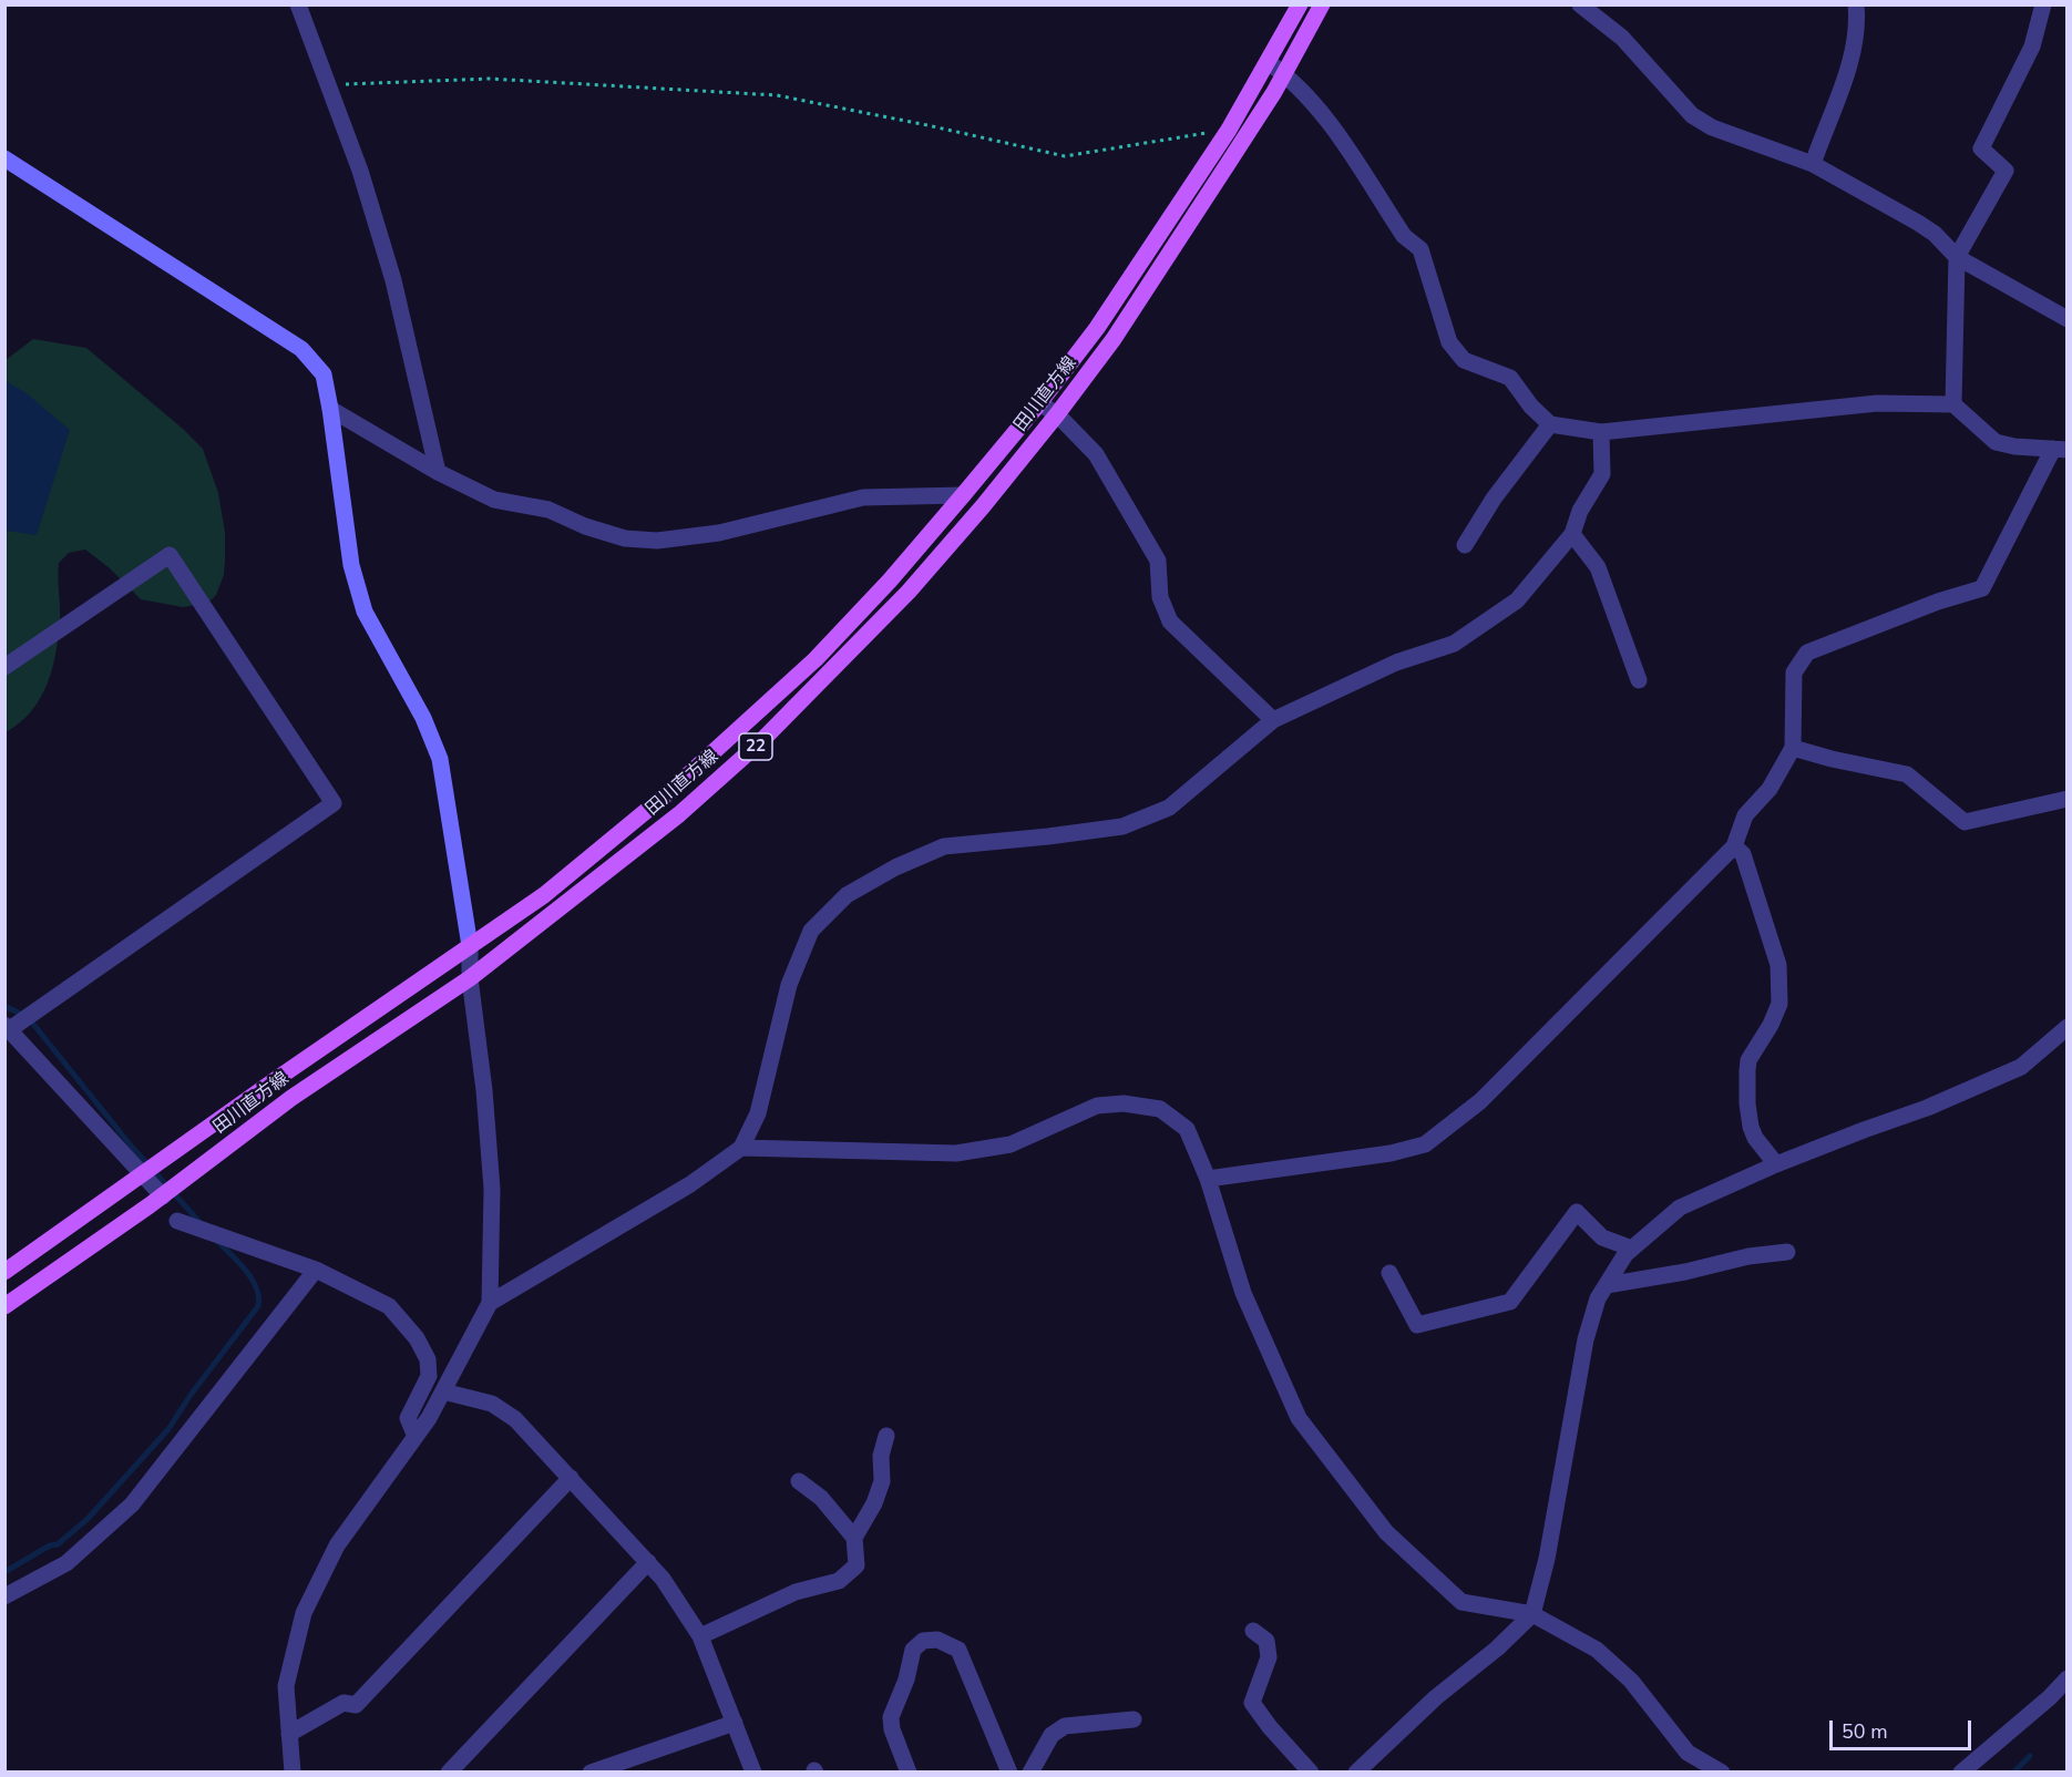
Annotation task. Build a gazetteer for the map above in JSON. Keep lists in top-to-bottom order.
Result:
{
  "streets": {
    "main road": ["田川直方線", "22"]
  },
  "scale_bar": "50 m"
}
